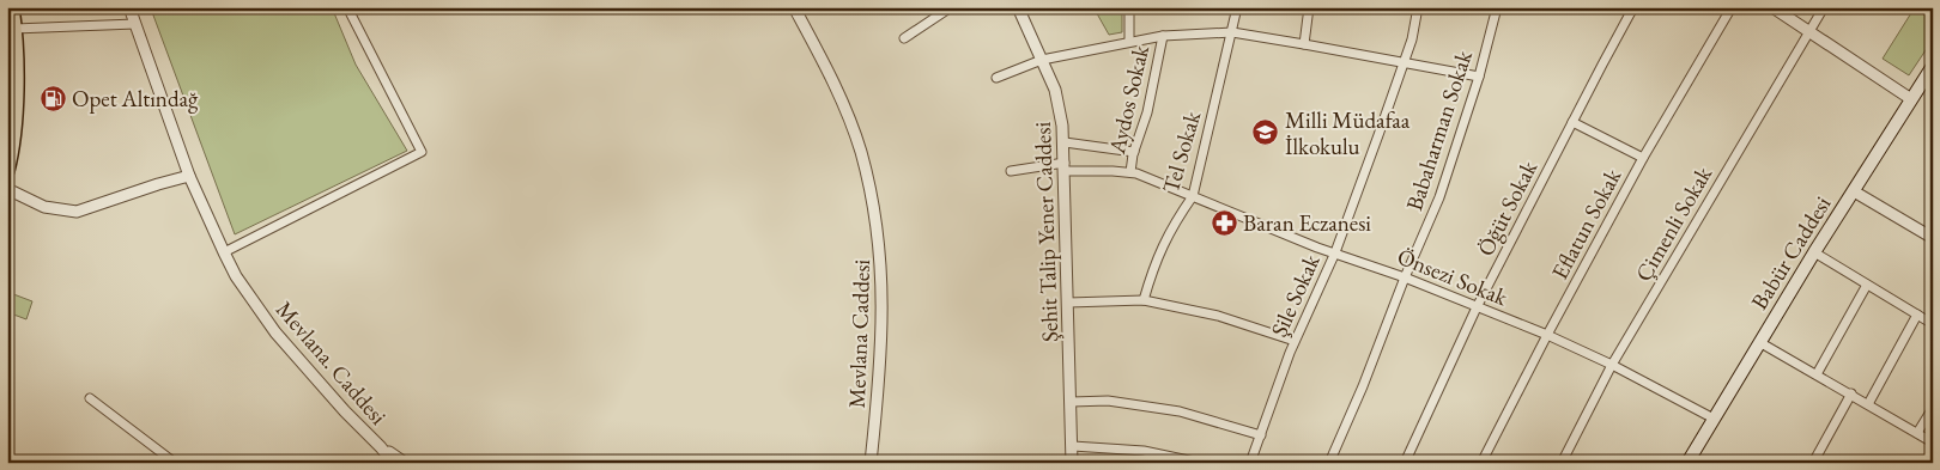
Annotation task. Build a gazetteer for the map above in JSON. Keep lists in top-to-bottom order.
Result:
{
  "streets": {
    "main road": ["Babür Caddesi"],
    "street": [
      "Aydos Sokak",
      "Babaharman Sokak",
      "Tel Sokak",
      "Öğüt Sokak",
      "Eflatun Sokak",
      "Çimenli Sokak",
      "Şehit Talip Yener Caddesi",
      "Önsezi Sokak",
      "Şile Sokak",
      "Mevlana Caddesi",
      "Mevlana. Caddesi"
    ]
  },
  "crossings": [
    ["Aydos Sokak", "Önsezi Sokak"],
    ["Babaharman Sokak", "Önsezi Sokak"],
    ["Tel Sokak", "Önsezi Sokak"],
    ["Öğüt Sokak", "Önsezi Sokak"],
    ["Eflatun Sokak", "Önsezi Sokak"],
    ["Çimenli Sokak", "Önsezi Sokak"],
    ["Şehit Talip Yener Caddesi", "Önsezi Sokak"],
    ["Babür Caddesi", "Önsezi Sokak"],
    ["Önsezi Sokak", "Şile Sokak"]
  ],
  "places": {
    "fuel station": ["Opet Altındağ"],
    "school or university": ["Milli Müdafaa İlkokulu"],
    "pharmacy": ["Baran Eczanesi"]
  }
}
